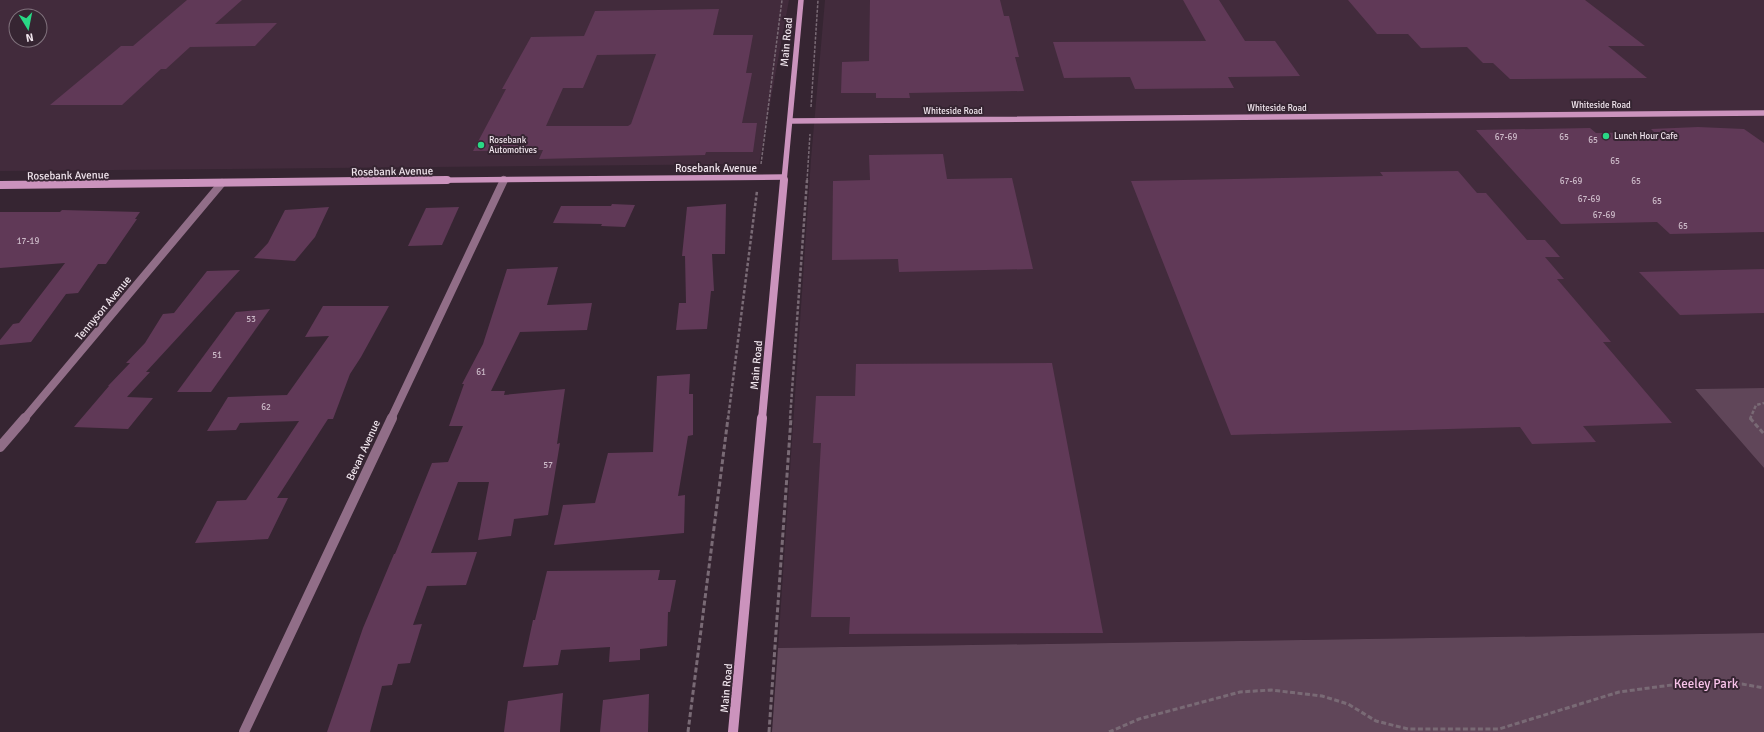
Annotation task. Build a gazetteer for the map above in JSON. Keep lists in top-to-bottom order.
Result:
{
  "streets": {
    "street": [
      "Main Road",
      "Whiteside Road",
      "Rosebank Avenue",
      "Tennyson Avenue",
      "Bevan Avenue"
    ]
  },
  "crossings": [
    ["Main Road", "Whiteside Road"],
    ["Main Road", "Rosebank Avenue"],
    ["Rosebank Avenue", "Tennyson Avenue"],
    ["Rosebank Avenue", "Bevan Avenue"]
  ],
  "parks": ["Keeley Park"],
  "places": ["Lunch Hour Cafe", "Rosebank Automotives"],
  "house_numbers": [
    "67-69",
    "65",
    "65",
    "65",
    "67-69",
    "65",
    "67-69",
    "65",
    "67-69",
    "65",
    "17-19",
    "53",
    "51",
    "61",
    "62",
    "57"
  ],
  "north": "bottom"
}
